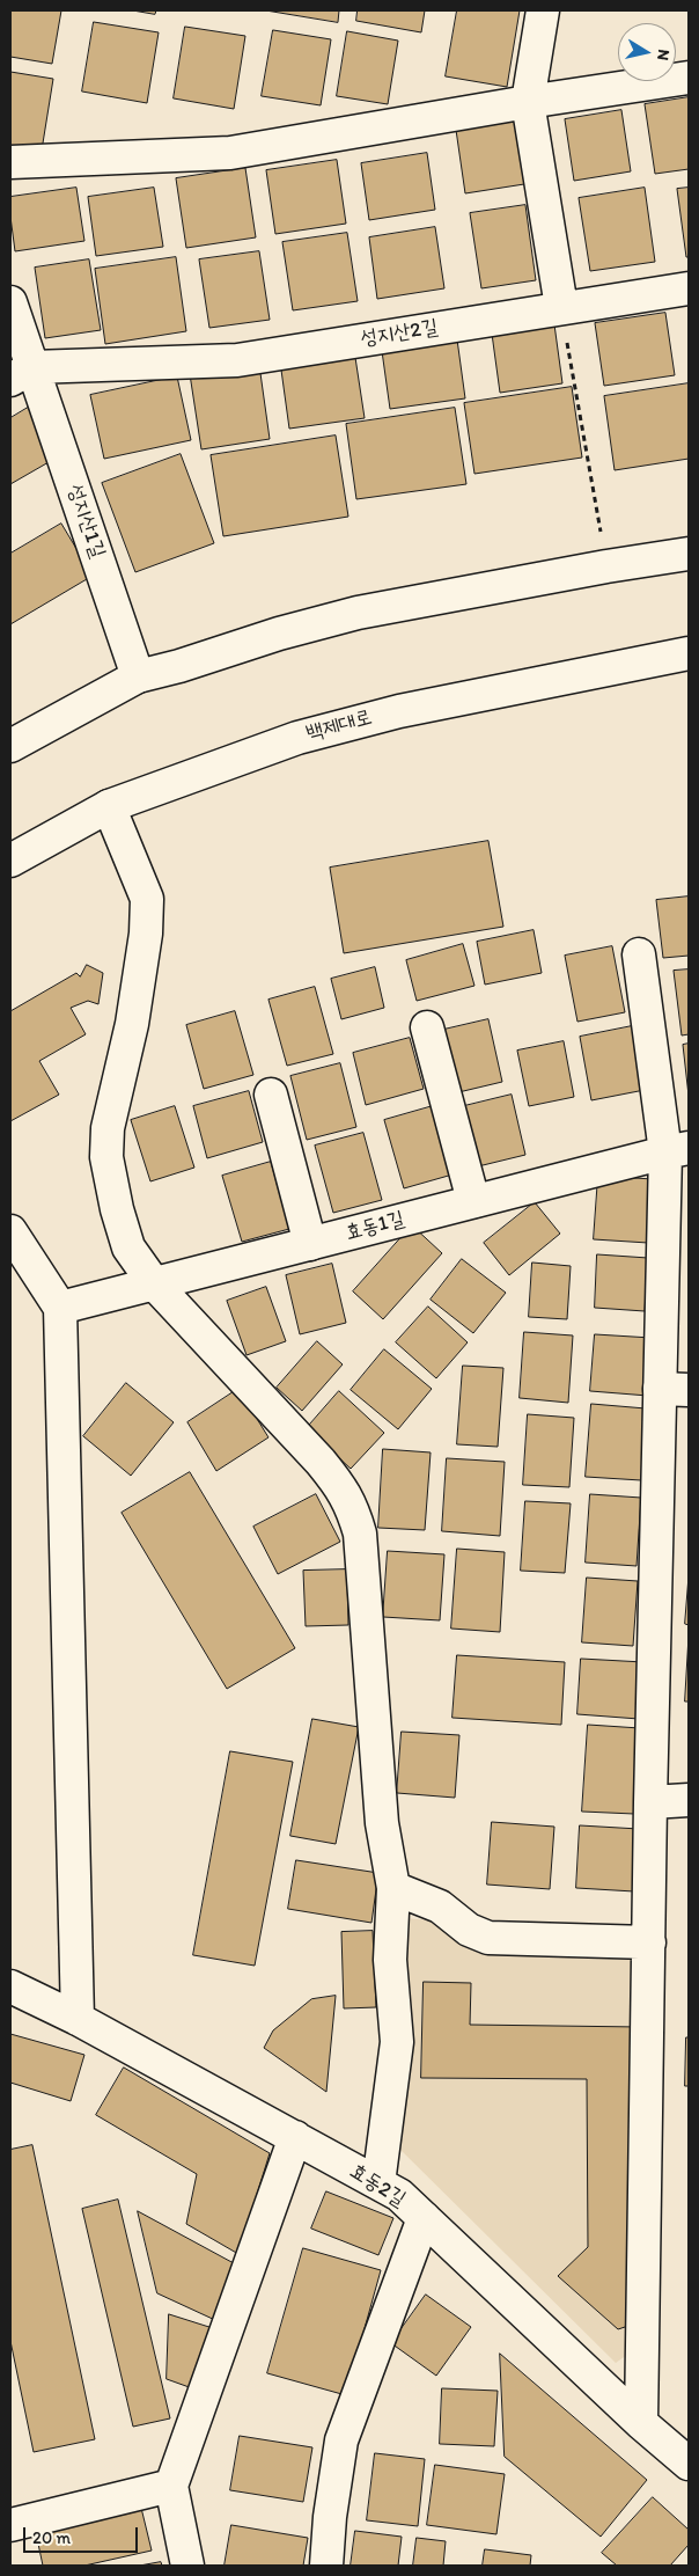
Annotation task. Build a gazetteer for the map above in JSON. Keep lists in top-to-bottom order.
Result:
{
  "streets": {
    "street": [
      "성지산2길",
      "성지산1길",
      "백제대로",
      "효동1길",
      "효동2길"
    ]
  },
  "crossings": [
    ["성지산2길", "성지산1길"]
  ],
  "scale_bar": "20 m",
  "north": "right"
}
